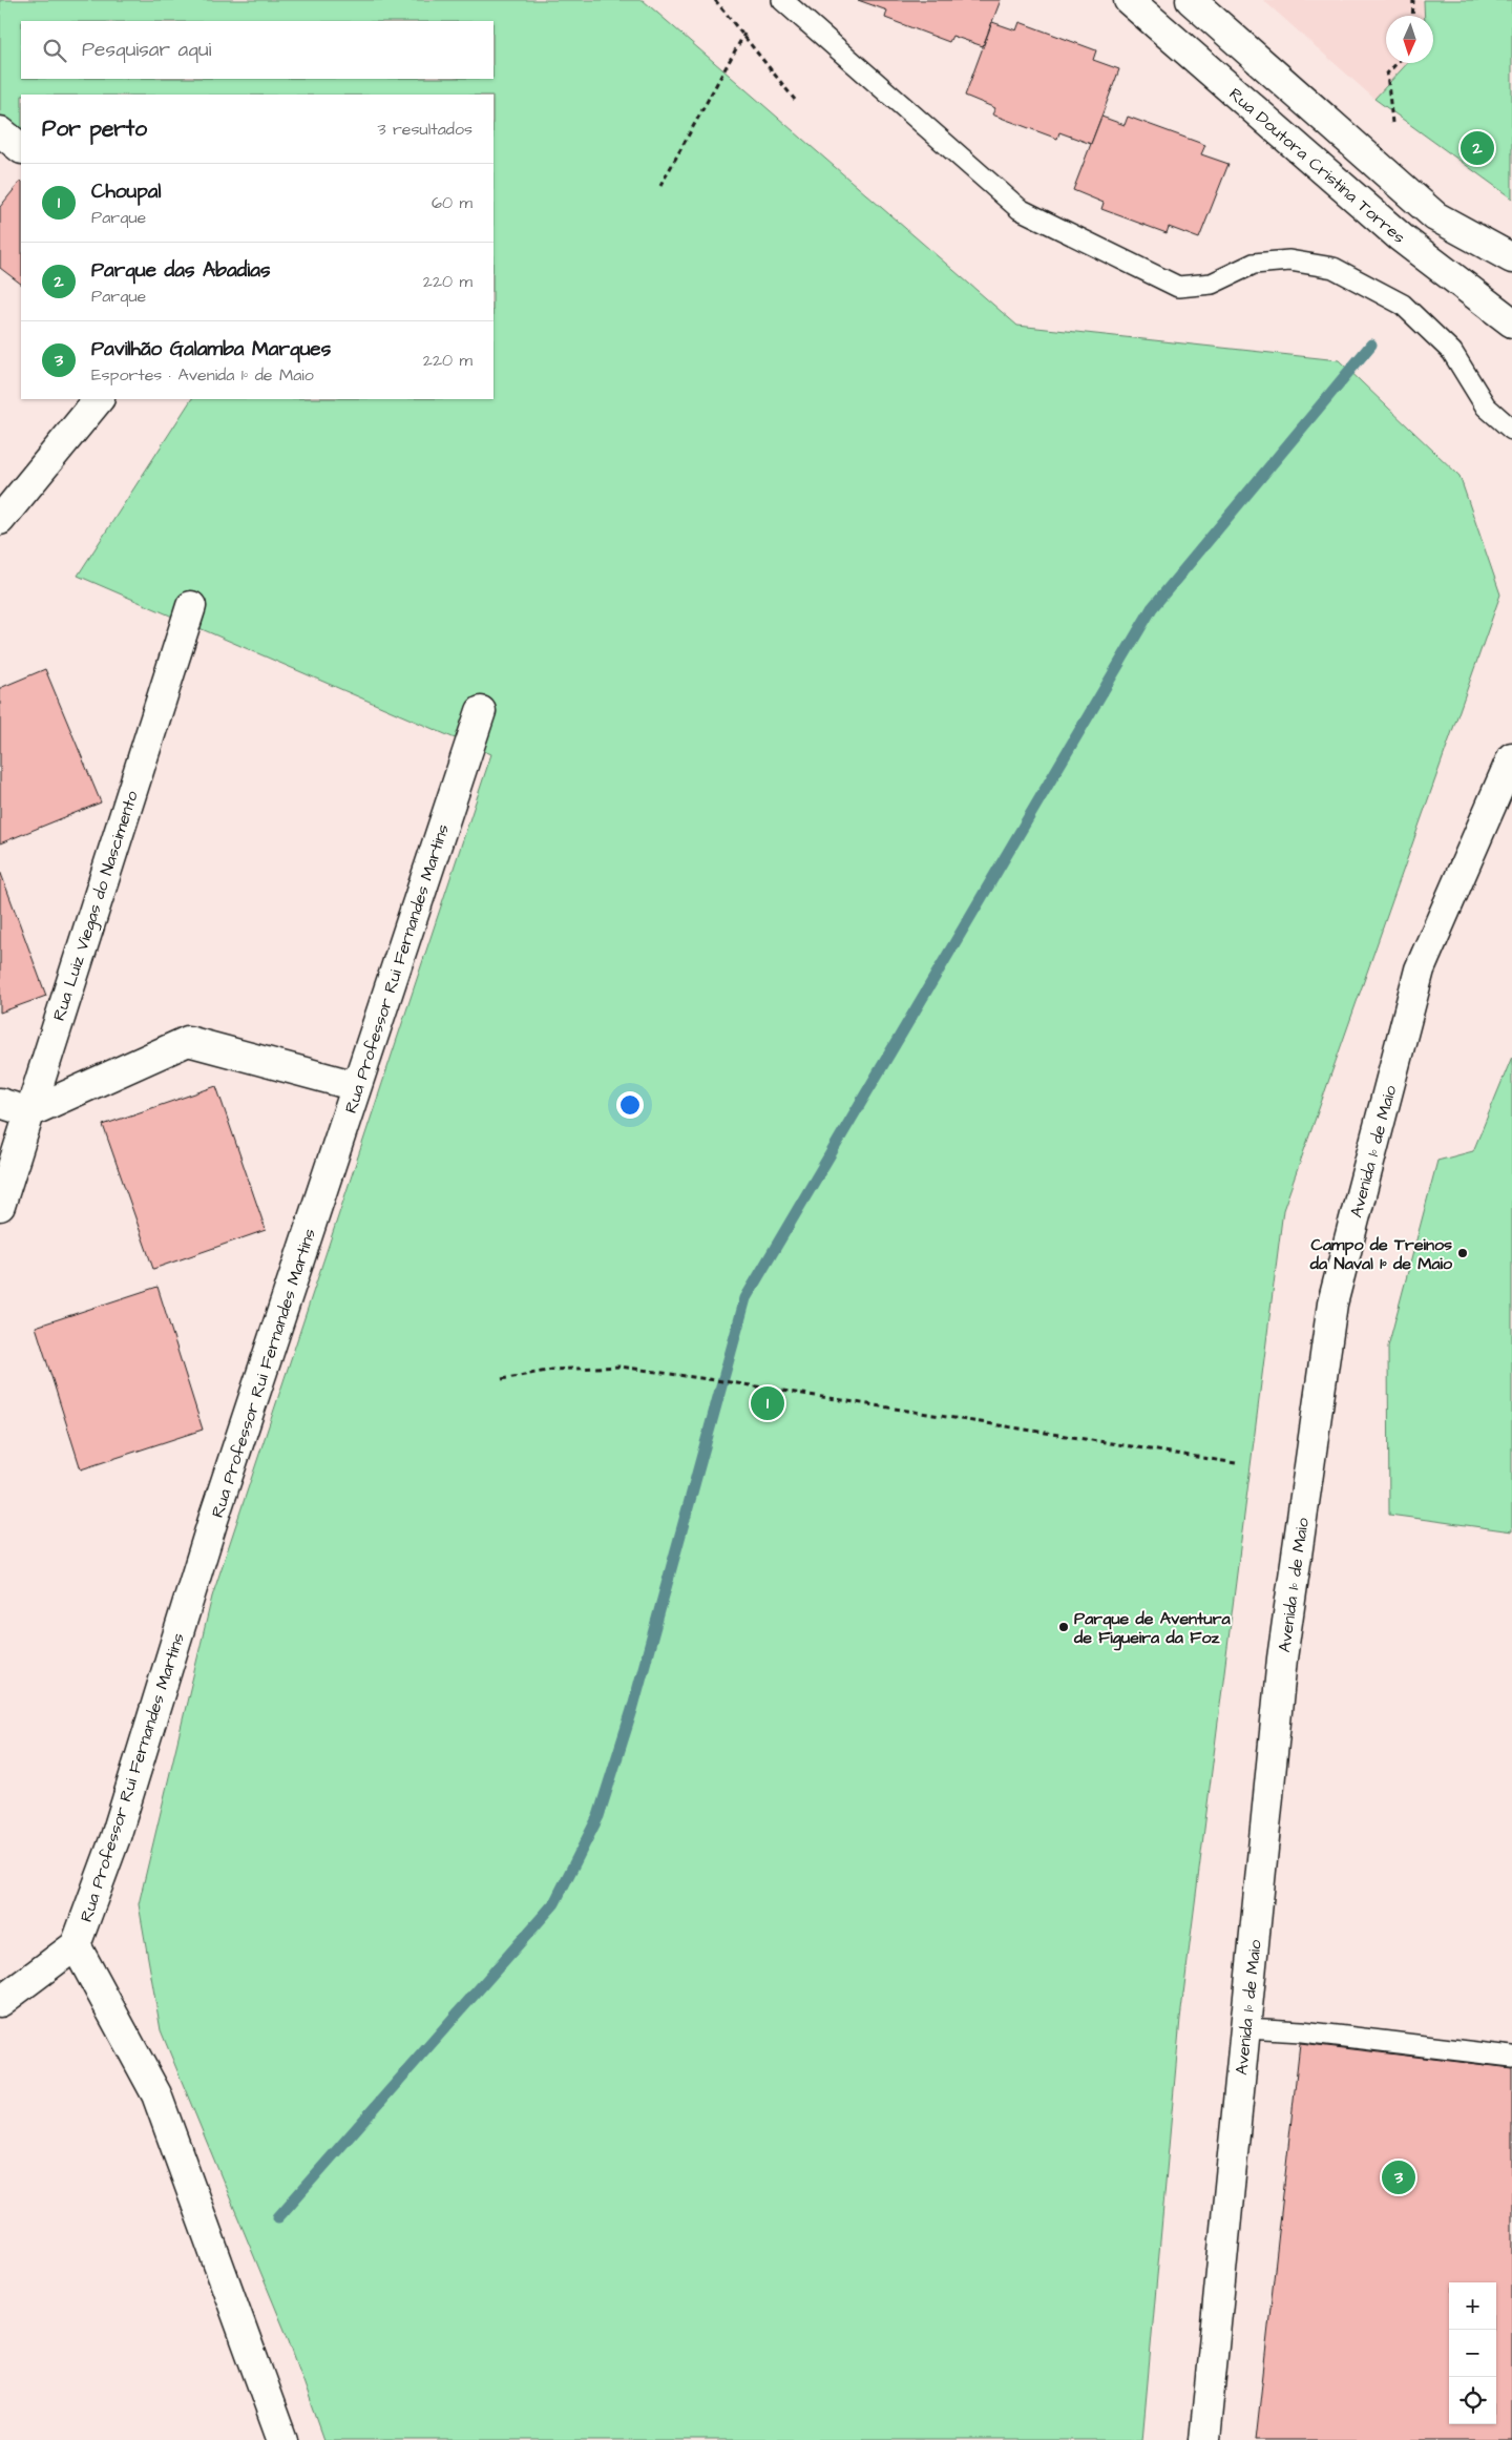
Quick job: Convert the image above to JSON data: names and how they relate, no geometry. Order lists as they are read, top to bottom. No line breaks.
{"streets":{"street":["Rua Doutora Cristina Torres","Rua Luiz Viegas do Nascimento","Rua Professor Rui Fernandes Martins","Avenida 1º de Maio"]},"places":["Campo de Treinos da Naval 1º de Maio","Parque de Aventura de Figueira da Foz"],"north":"bottom","page":{"search":"Pesquisar aqui","heading":["Por perto","3 resultados"],"pins":["2","1","3"],"list":[{"mark":"1","name":"Choupal","note":"Parque","value":"60 m"},{"mark":"2","name":"Parque das Abadias","note":"Parque","value":"220 m"},{"mark":"3","name":"Pavilhão Galamba Marques","note":"Esportes · Avenida 1º de Maio","value":"220 m"}],"map_buttons":["+","−"]}}
